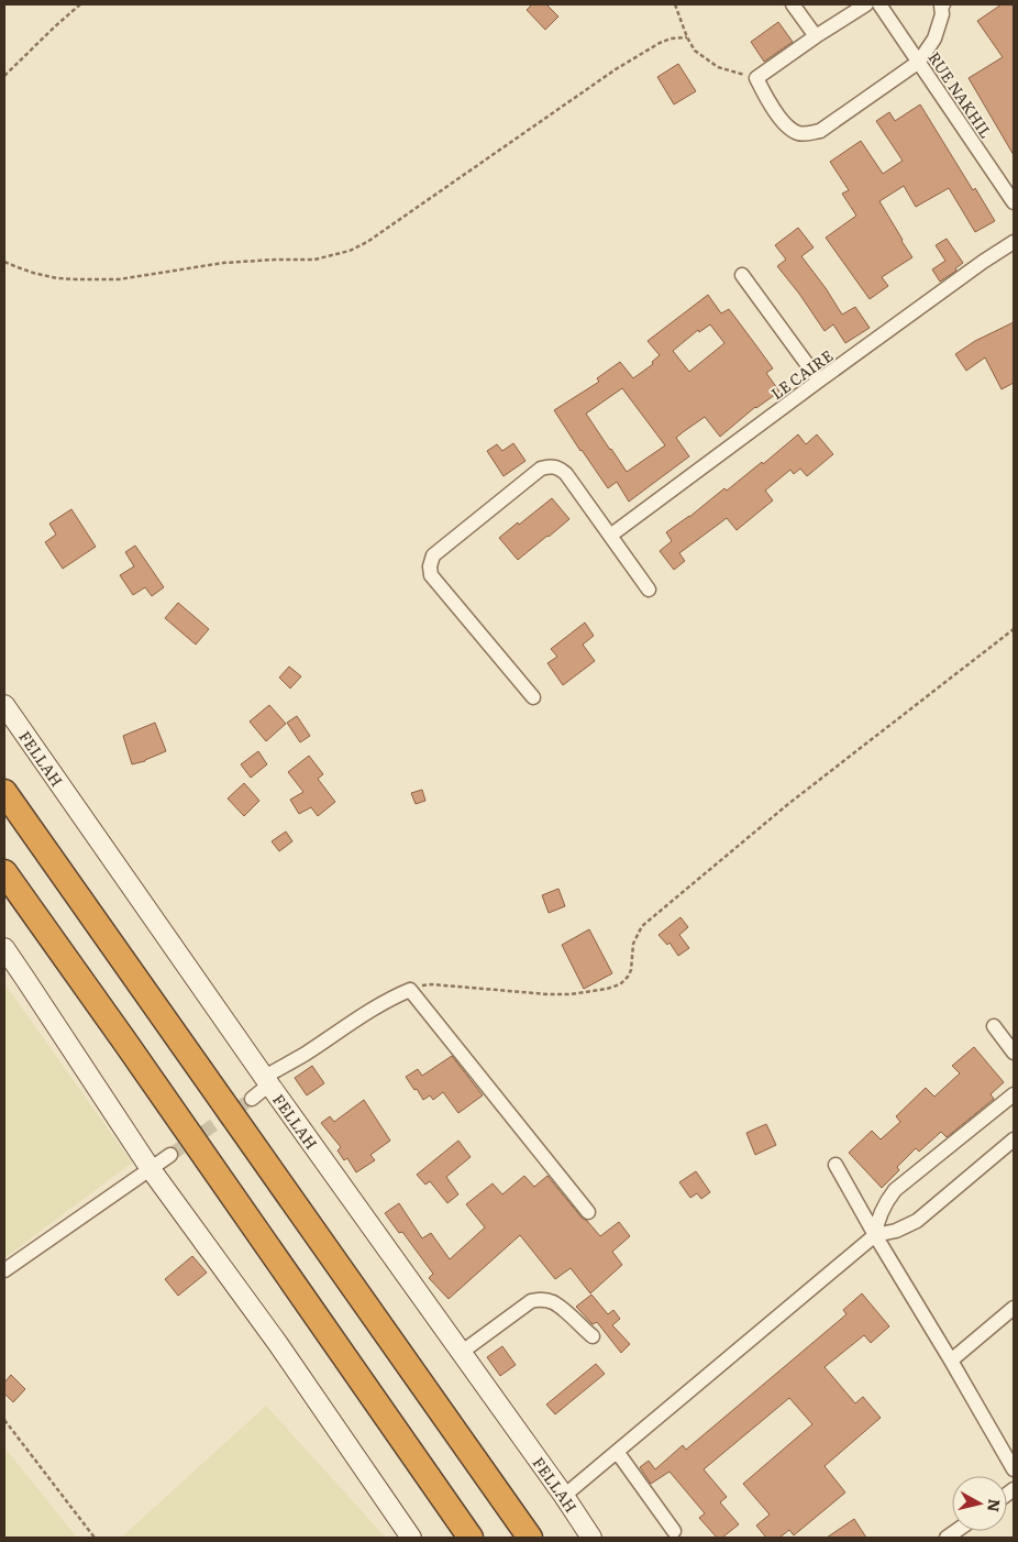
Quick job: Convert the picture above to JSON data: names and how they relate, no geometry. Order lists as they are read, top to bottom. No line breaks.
{"streets":{"street":["RUE NAKHIL","LE CAIRE","FELLAH"]},"north":"right"}
